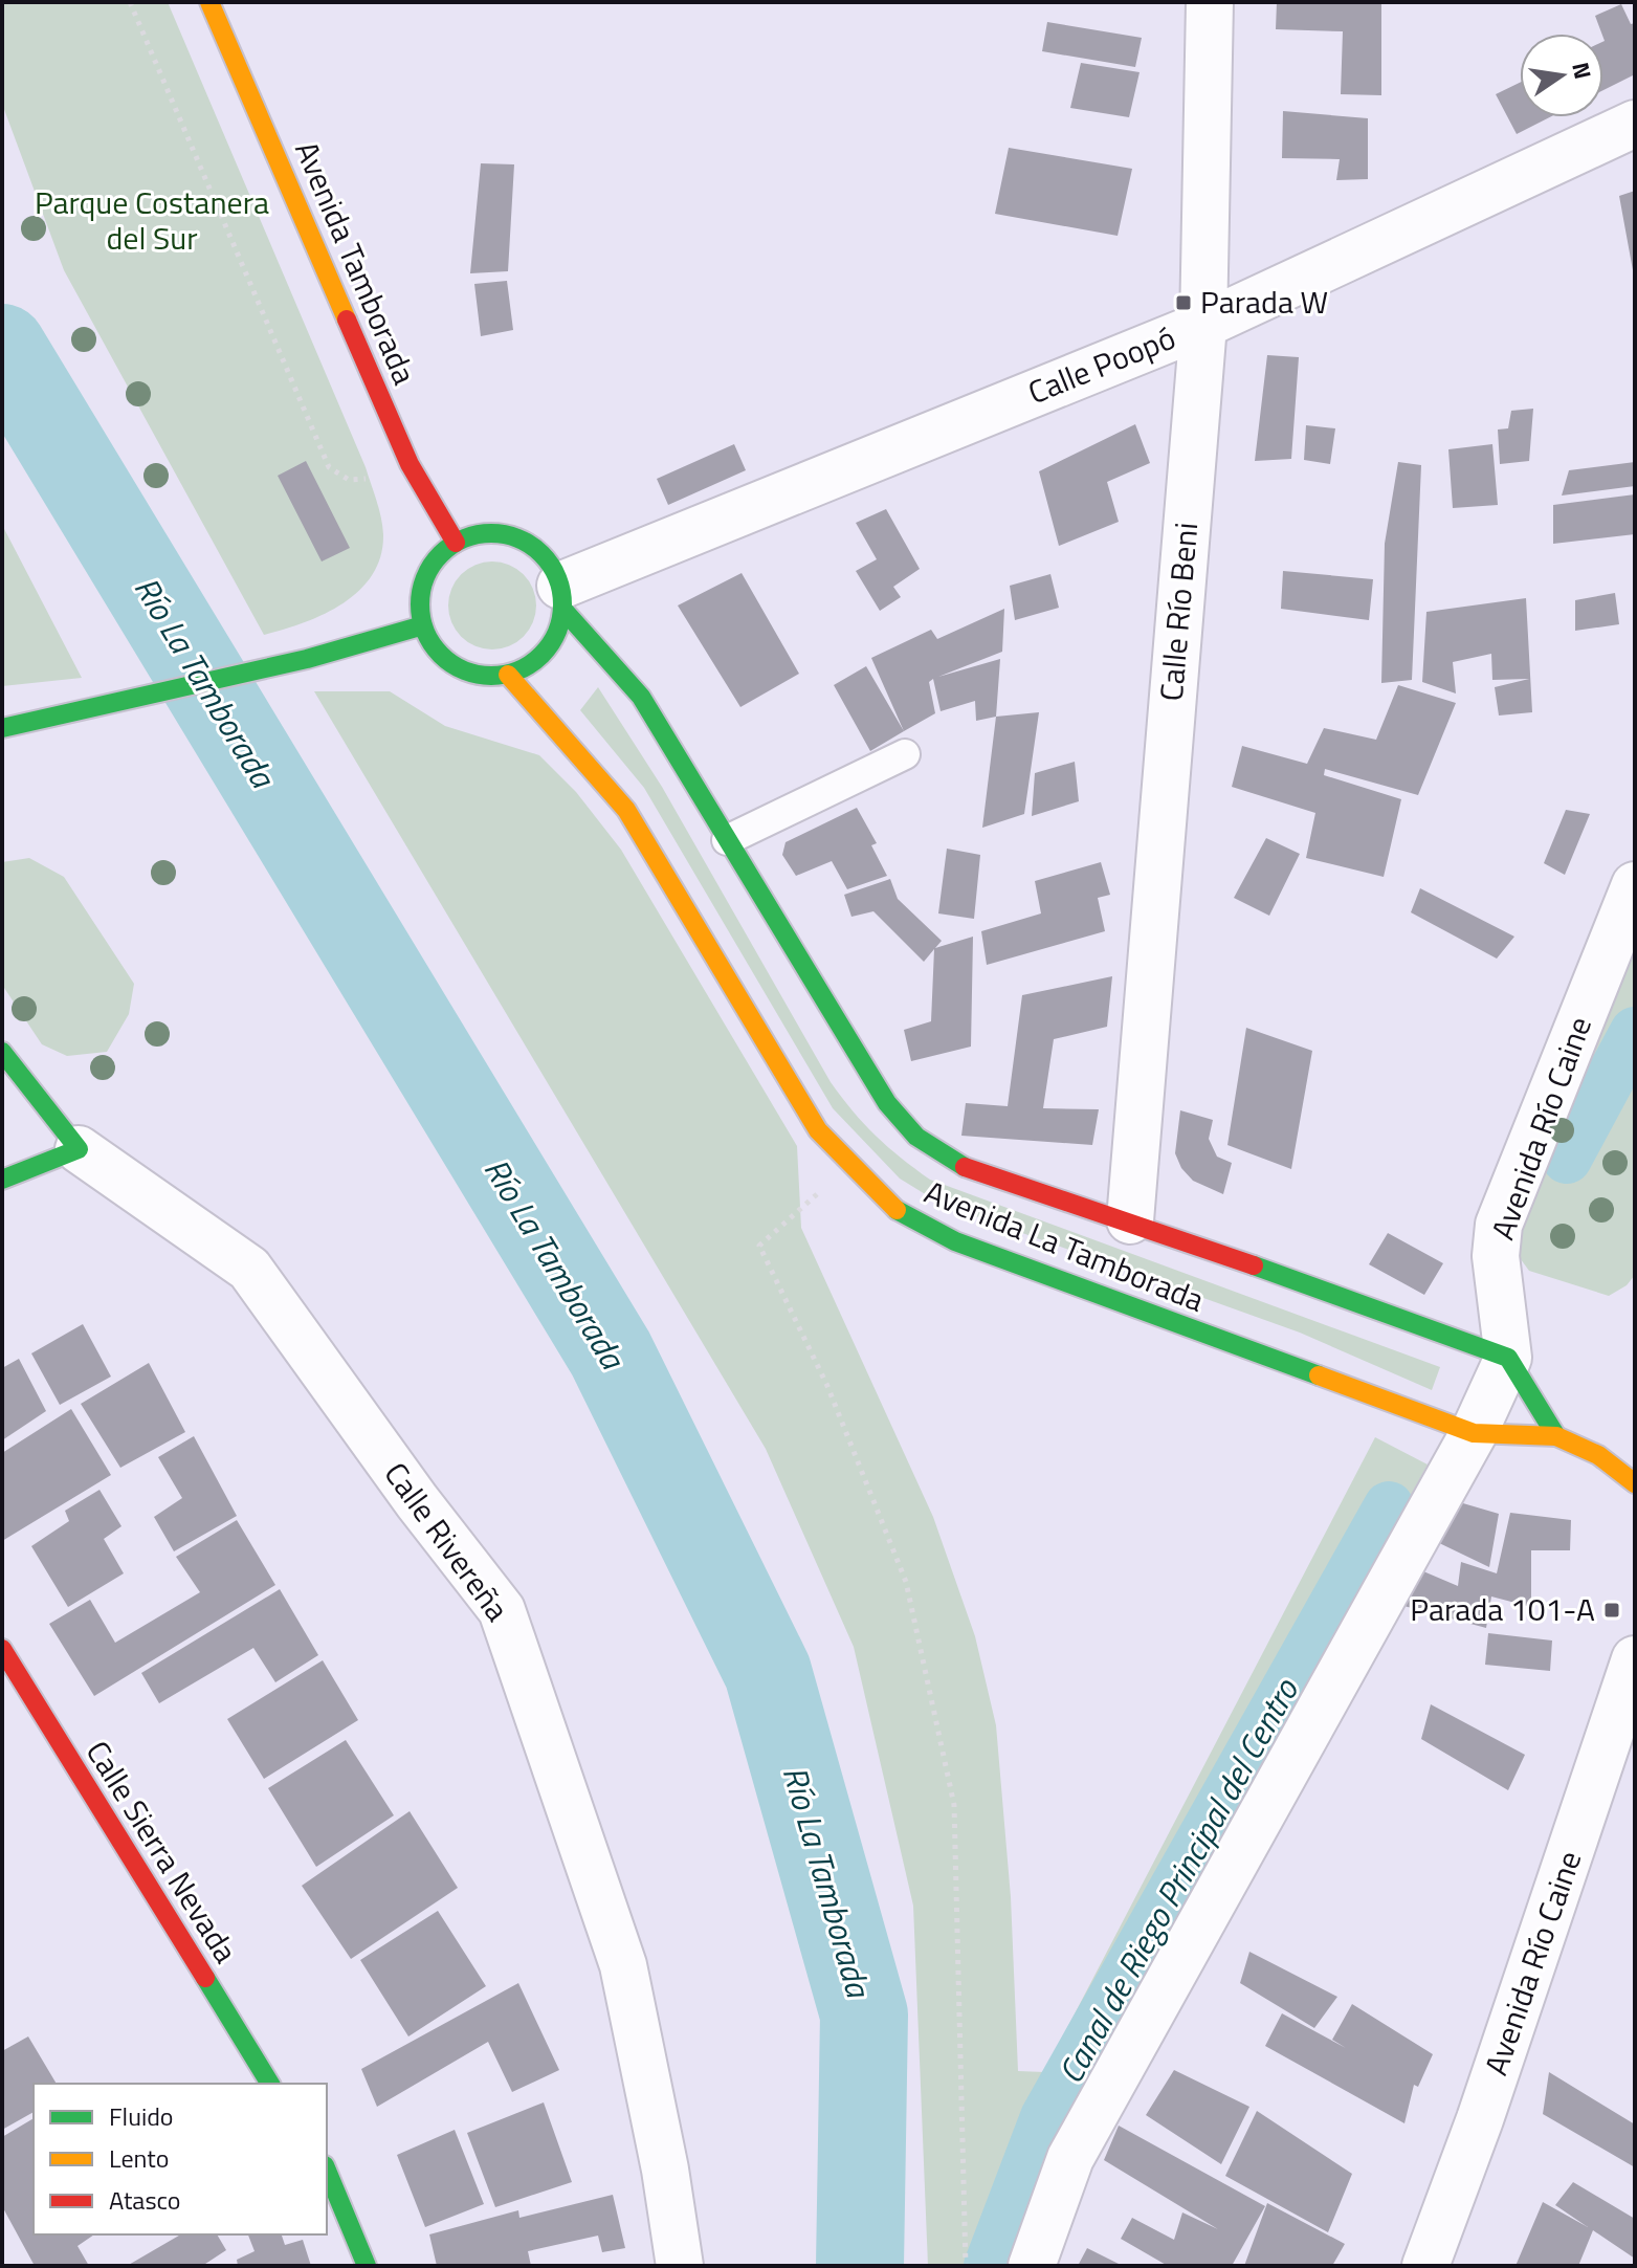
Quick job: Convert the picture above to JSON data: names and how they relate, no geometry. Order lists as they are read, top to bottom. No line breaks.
{"streets":{"main road":["Avenida Tamborada","Avenida La Tamborada","Calle Rivereña","Calle Sierra Nevada"],"street":["Calle Poopó","Calle Río Beni","Avenida Río Caine"]},"crossings":[["Avenida Tamborada","Calle Poopó"],["Avenida Tamborada","Avenida La Tamborada"],["Calle Poopó","Calle Río Beni"],["Calle Poopó","Avenida La Tamborada"],["Calle Río Beni","Avenida La Tamborada"],["Avenida Río Caine","Avenida La Tamborada"]],"water":["Río La Tamborada","Canal de Riego Principal del Centro"],"parks":["Parque Costanera del Sur"],"places":{"transit":["Parada W","Parada 101-A"]},"legend":["Fluido","Lento","Atasco"],"north":"right"}
